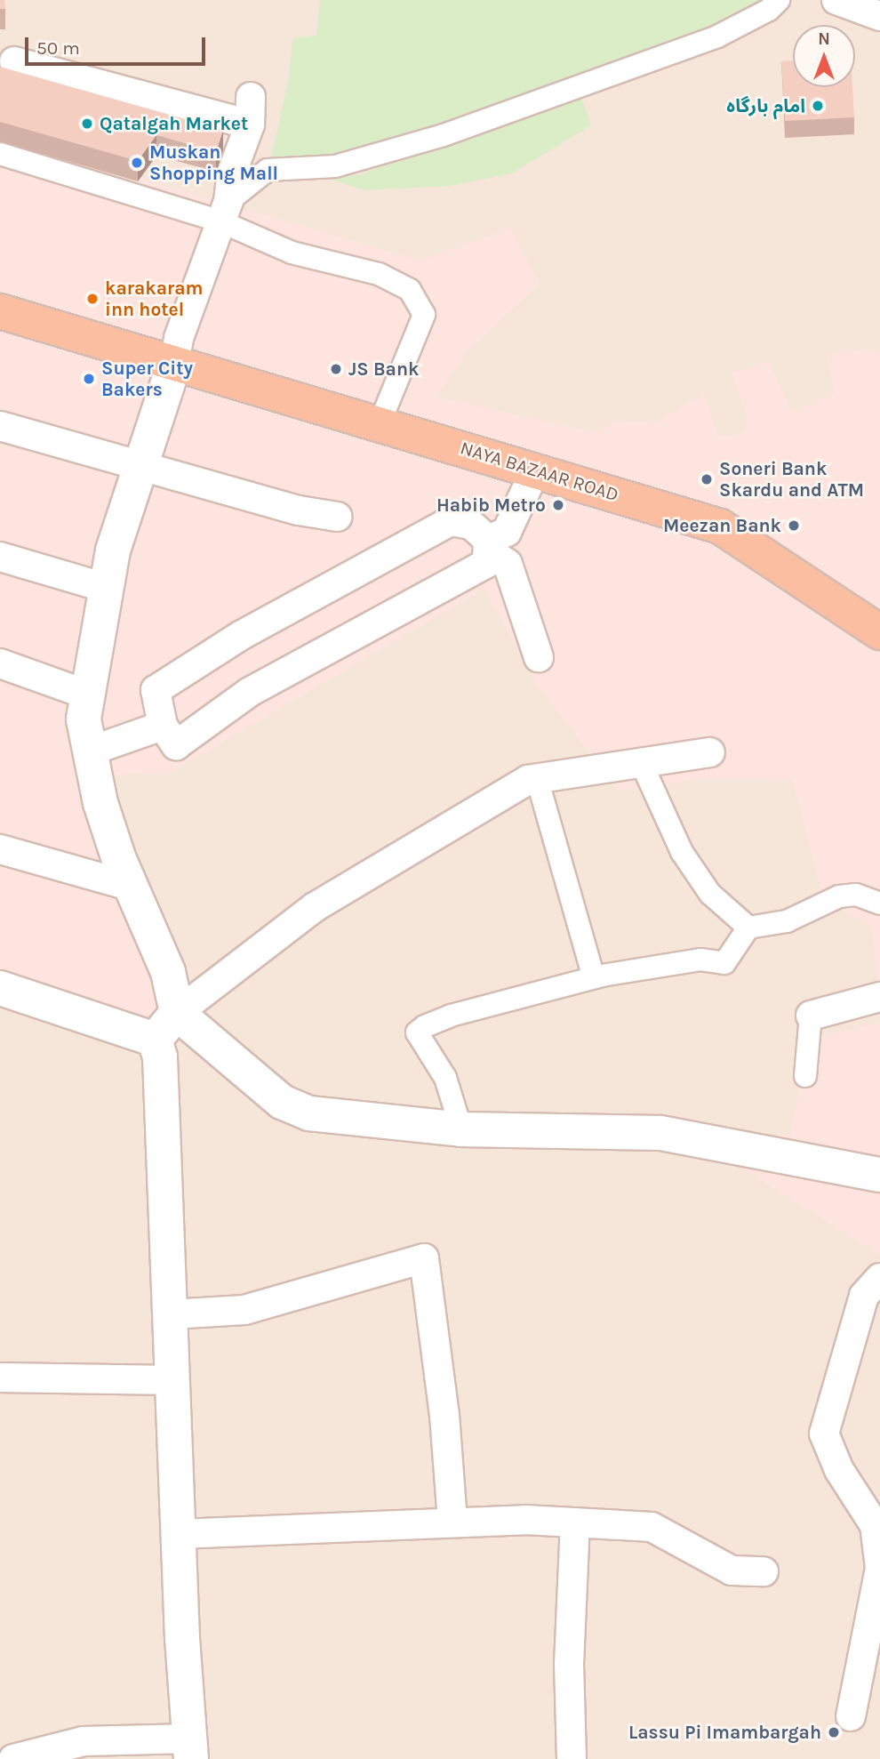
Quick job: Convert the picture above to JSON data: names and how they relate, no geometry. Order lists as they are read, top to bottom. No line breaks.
{"streets":{"highway":["NAYA BAZAAR ROAD"]},"places":["امام بارگاہ","Qatalgah Market","Muskan Shopping Mall","karakaram inn hotel","JS Bank","Super City Bakers","Soneri Bank Skardu and ATM","Habib Metro","Meezan Bank","Lassu Pi Imambargah"],"scale_bar":"50 m","north":"top"}
